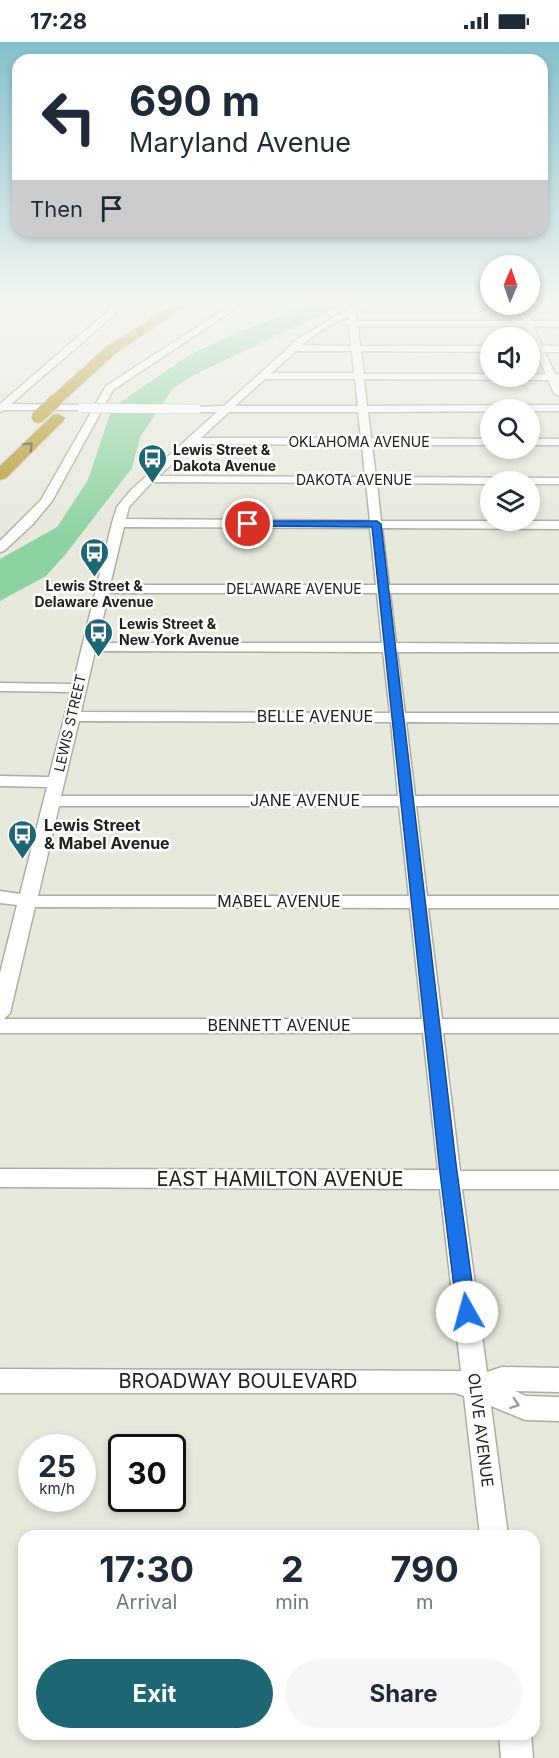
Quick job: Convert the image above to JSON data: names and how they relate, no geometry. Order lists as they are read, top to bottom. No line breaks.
{"streets":{"street":["OKLAHOMA AVENUE","DAKOTA AVENUE","DELAWARE AVENUE","BELLE AVENUE","LEWIS STREET","JANE AVENUE","MABEL AVENUE","BENNETT AVENUE","EAST HAMILTON AVENUE","BROADWAY BOULEVARD","OLIVE AVENUE"]},"crossings":[["OKLAHOMA AVENUE","LEWIS STREET"],["OKLAHOMA AVENUE","OLIVE AVENUE"],["DAKOTA AVENUE","LEWIS STREET"],["DAKOTA AVENUE","OLIVE AVENUE"],["DELAWARE AVENUE","LEWIS STREET"],["DELAWARE AVENUE","OLIVE AVENUE"],["BELLE AVENUE","LEWIS STREET"],["BELLE AVENUE","OLIVE AVENUE"],["LEWIS STREET","JANE AVENUE"],["LEWIS STREET","MABEL AVENUE"],["JANE AVENUE","OLIVE AVENUE"],["MABEL AVENUE","OLIVE AVENUE"],["BENNETT AVENUE","OLIVE AVENUE"],["EAST HAMILTON AVENUE","OLIVE AVENUE"],["BROADWAY BOULEVARD","OLIVE AVENUE"]],"places":{"bus stop":["Lewis Street & Dakota Avenue","Lewis Street & Delaware Avenue","Lewis Street & New York Avenue","Lewis Street & Mabel Avenue"]},"north":"top","page":{"status":"17:28","turn":["690 m","Maryland Avenue"],"then":"Then","speed":"25 km/h","limit":"30","eta":["17:30","Arrival","2","min","790","m"],"buttons":["Exit","Share"]}}
